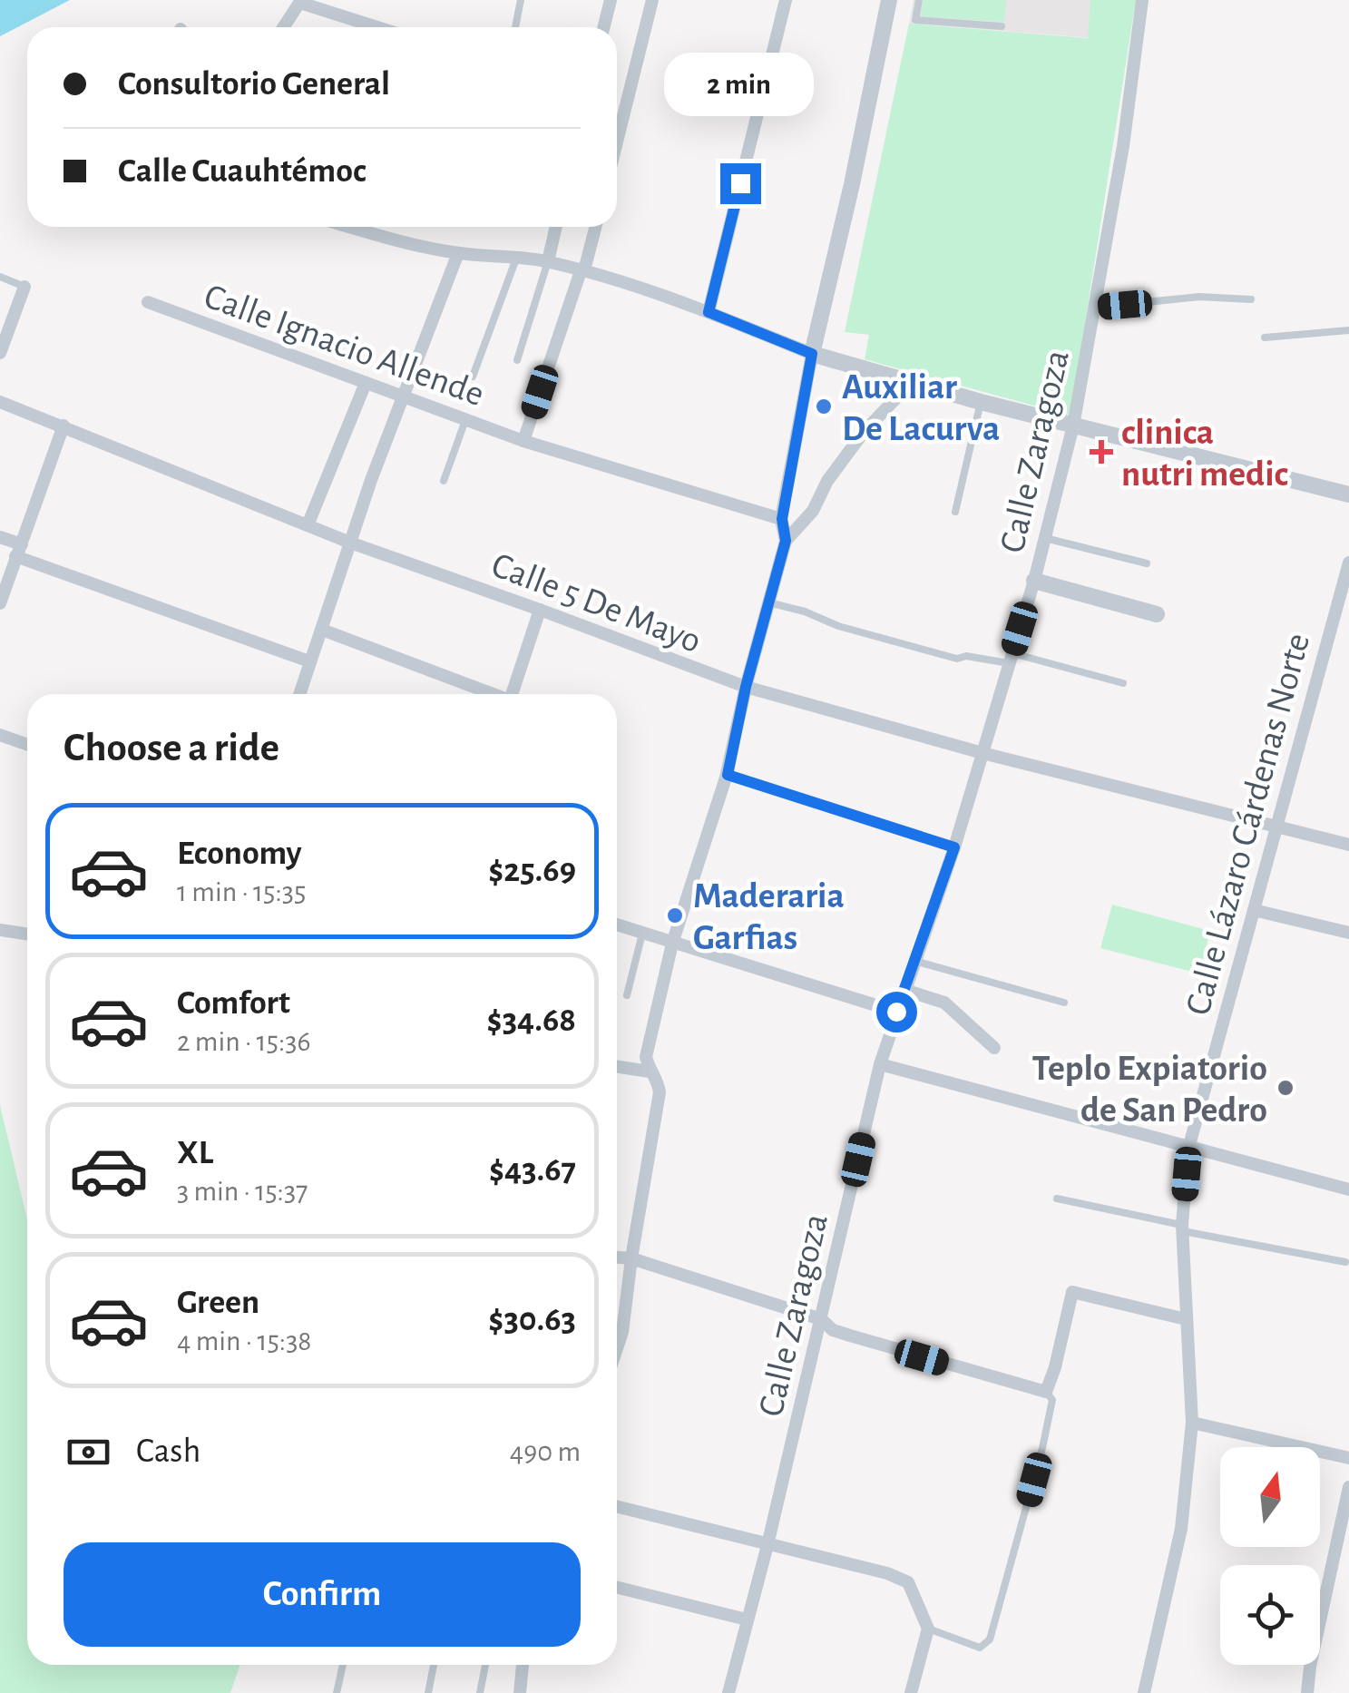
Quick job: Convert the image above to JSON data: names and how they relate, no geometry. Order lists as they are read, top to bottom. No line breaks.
{"streets":{"street":["Calle Ignacio Allende","Calle Zaragoza","Calle 5 De Mayo","Calle Lázaro Cárdenas Norte"]},"crossings":[["Calle Zaragoza","Calle 5 De Mayo"],["Calle 5 De Mayo","Calle Lázaro Cárdenas Norte"]],"places":{"other":["Auxiliar De Lacurva","Maderaria Garfias","Teplo Expiatorio de San Pedro"],"health":["clinica nutri medic"]},"north":"top","page":{"banner":["Consultorio General","Calle Cuauhtémoc"],"bubble":"2 min","heading":"Choose a ride","list":[{"name":"Economy","note":"1 min · 15:35","value":"$25.69"},{"name":"Comfort","note":"2 min · 15:36","value":"$34.68"},{"name":"XL","note":"3 min · 15:37","value":"$43.67"},{"name":"Green","note":"4 min · 15:38","value":"$30.63"}],"pay":["Cash","490 m"],"buttons":"Confirm"}}
